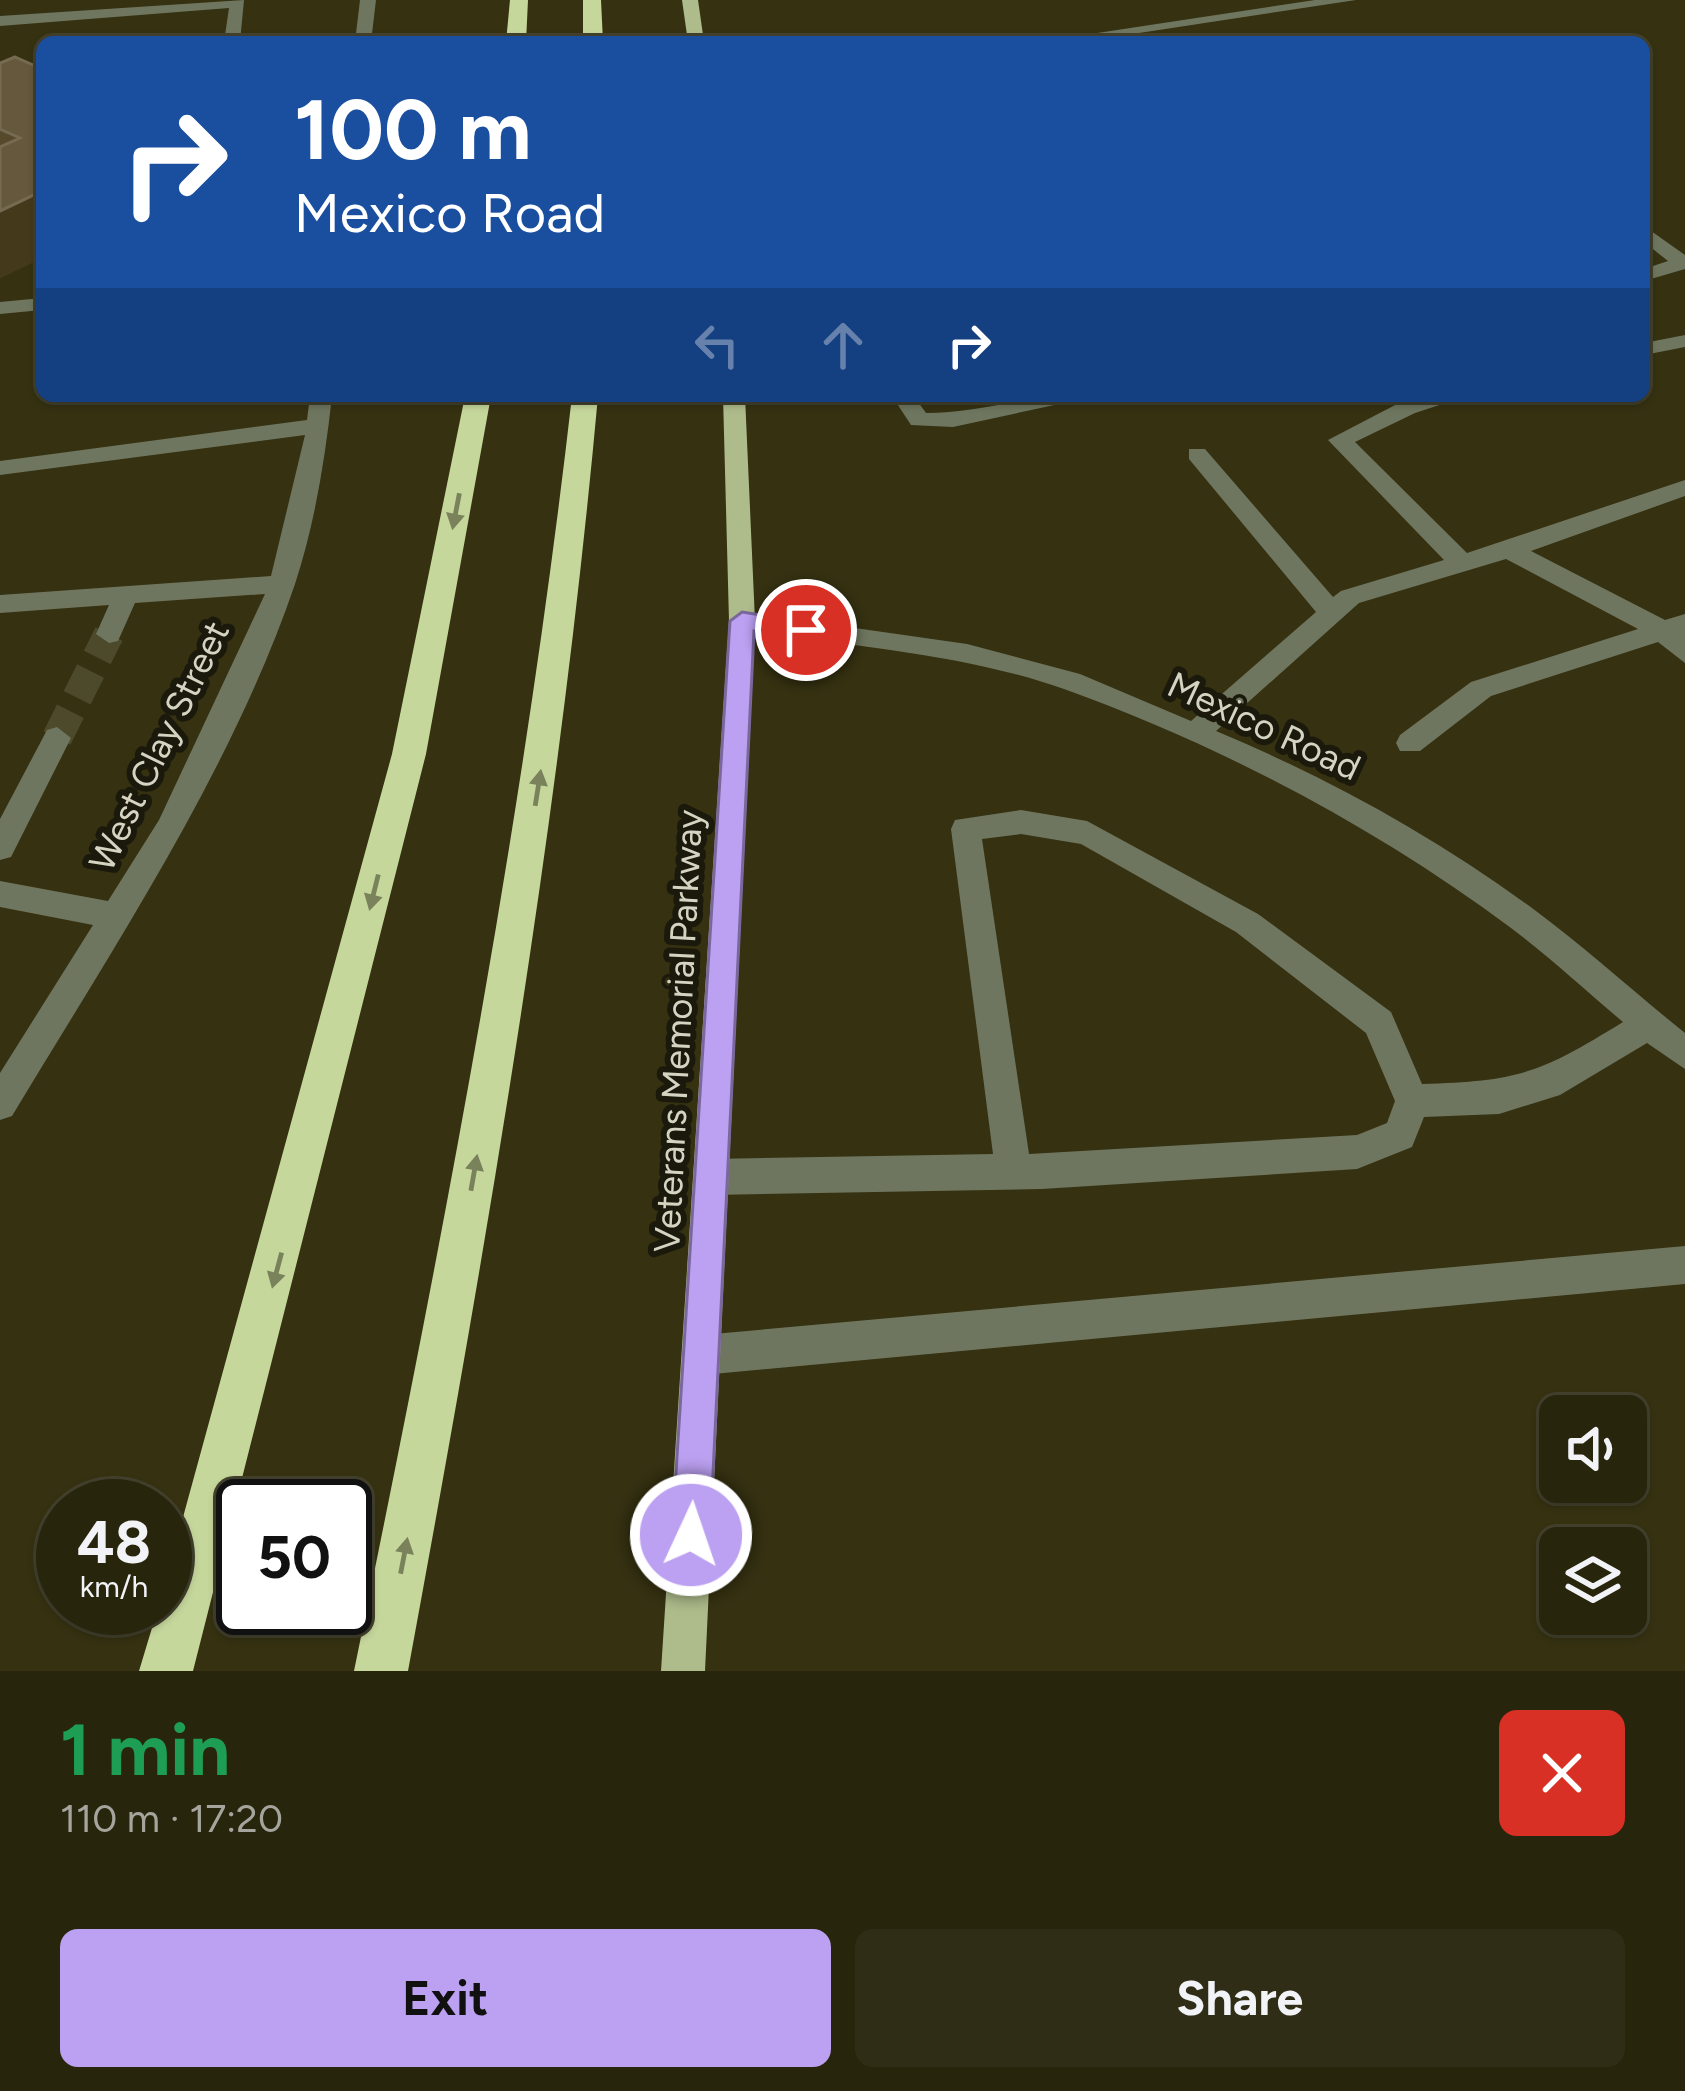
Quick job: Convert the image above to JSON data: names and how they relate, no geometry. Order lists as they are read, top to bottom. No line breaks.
{"streets":{"main road":["Veterans Memorial Parkway"],"street":["Mexico Road","West Clay Street"]},"crossings":[["Mexico Road","Veterans Memorial Parkway"]],"page":{"turn":["100 m","Mexico Road"],"speed":"48 km/h","limit":"50","heading":["1 min","110 m · 17:20"],"buttons":["Exit","Share"]}}
